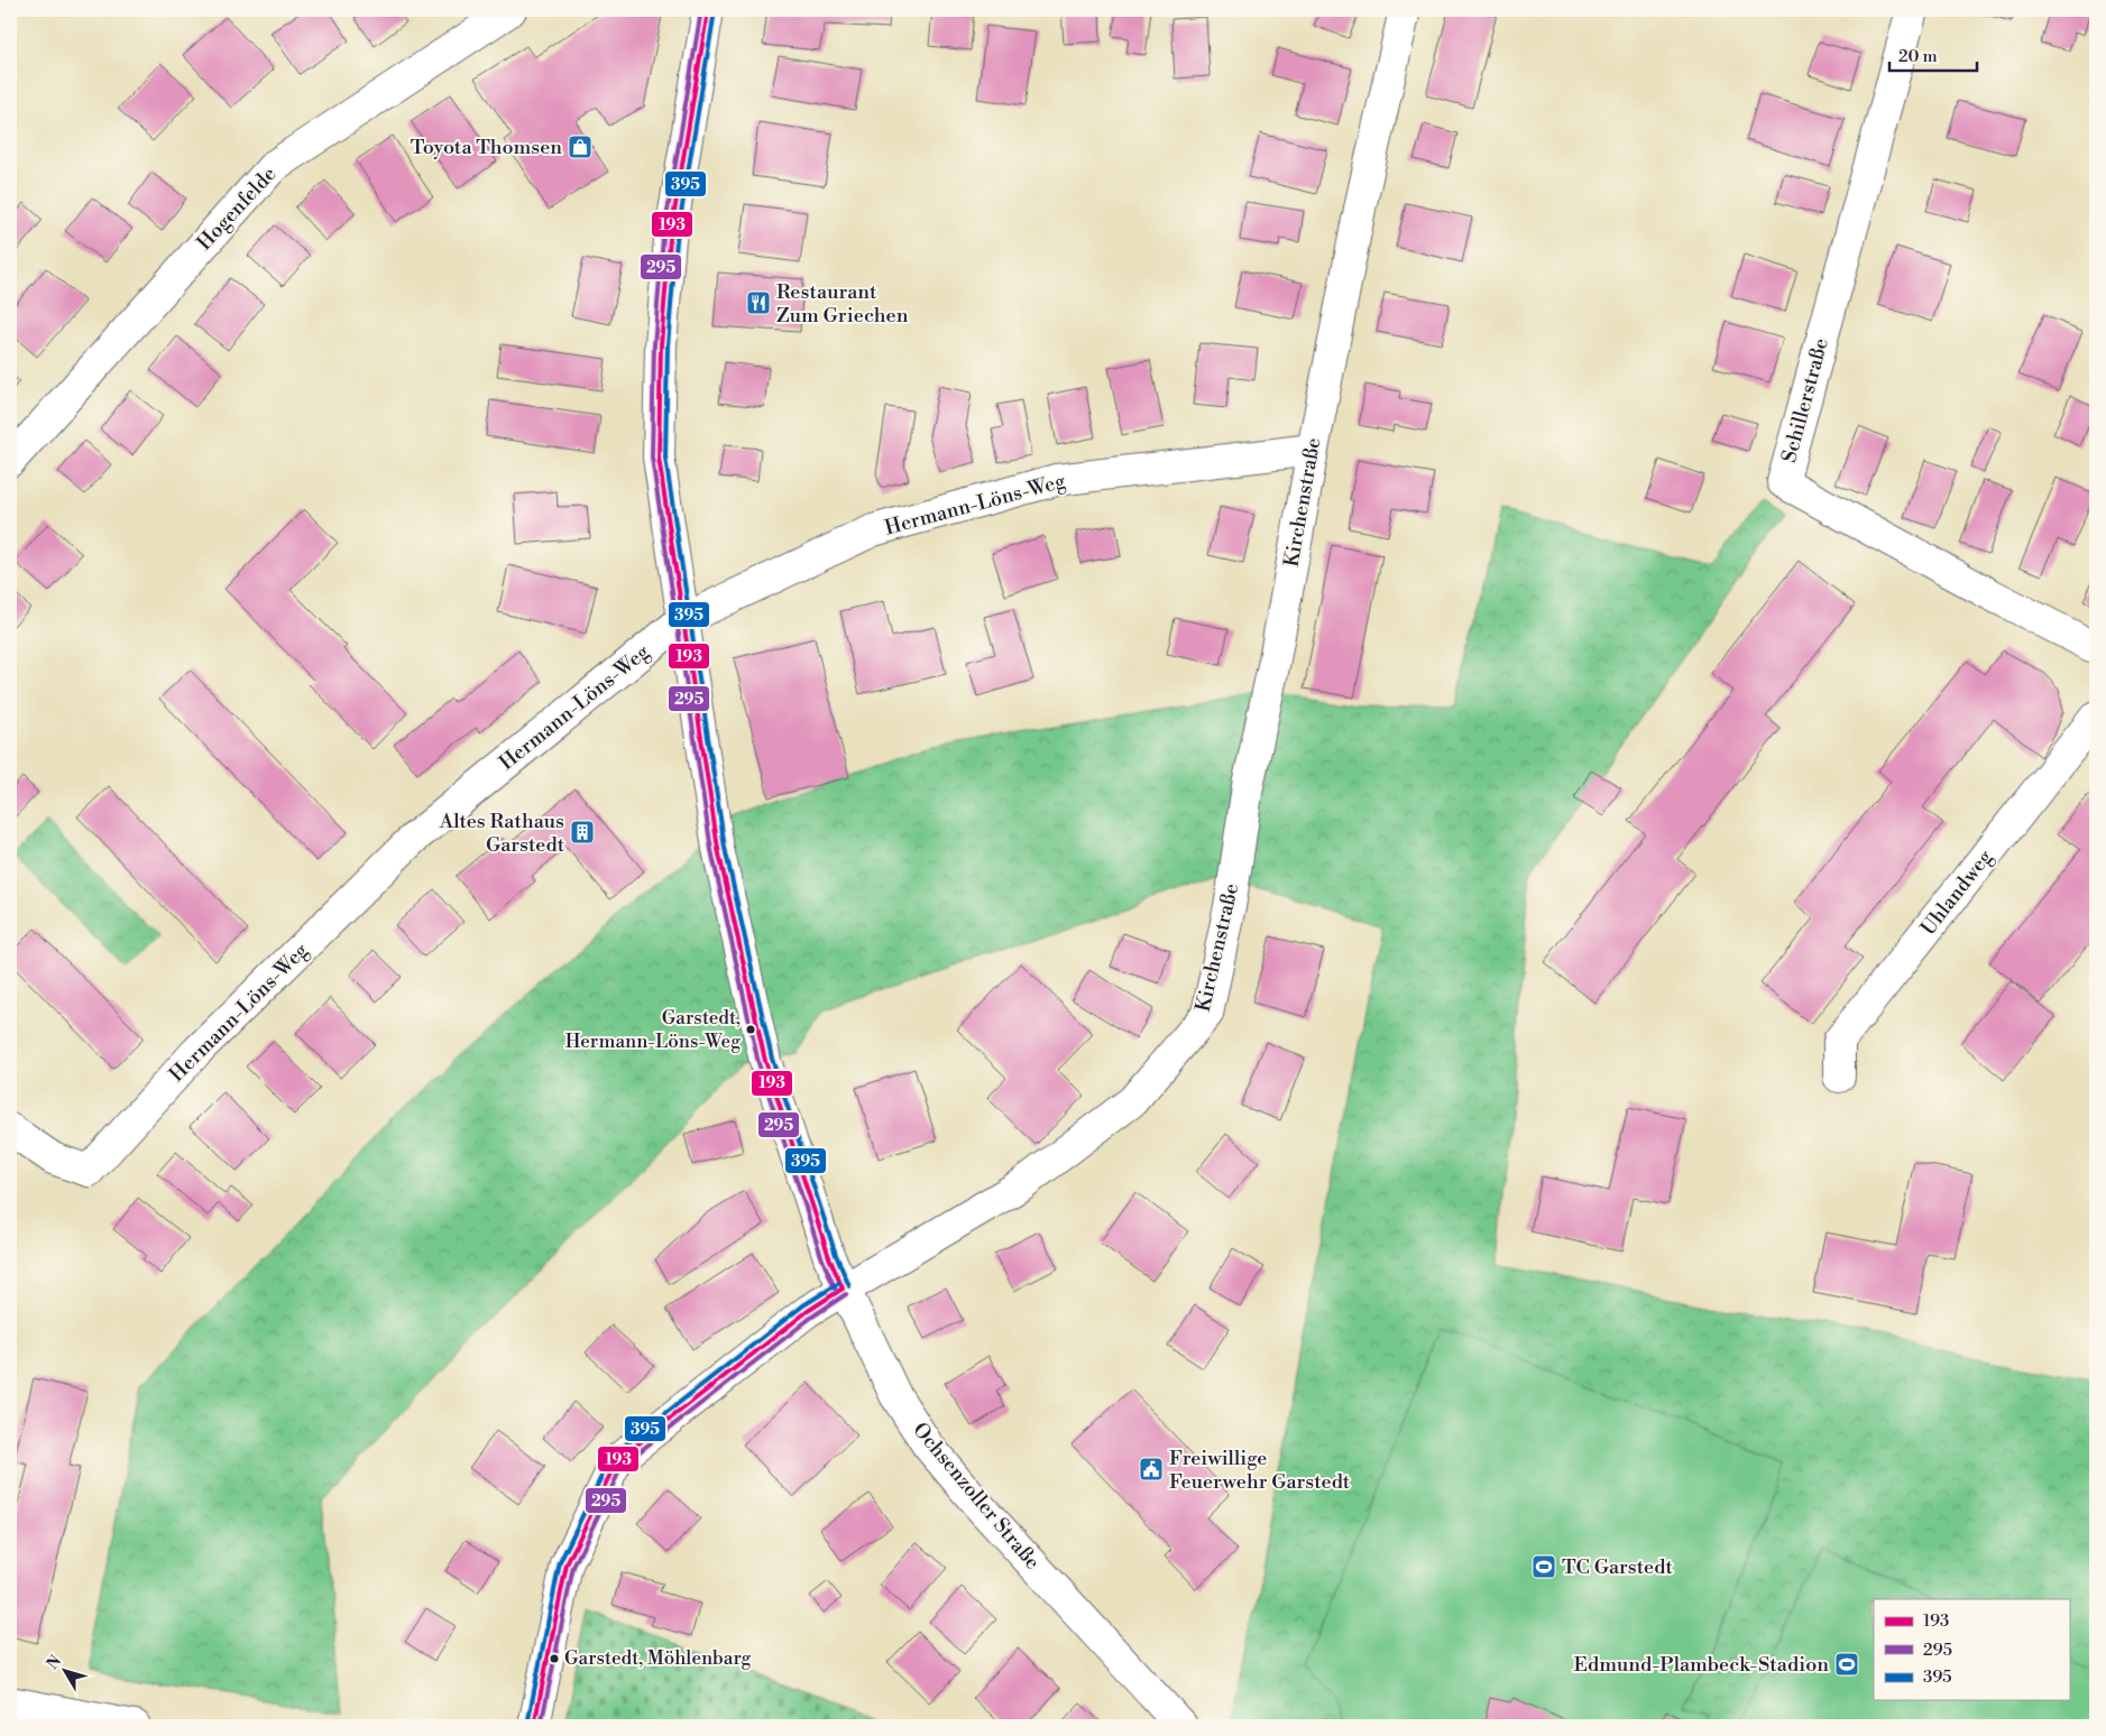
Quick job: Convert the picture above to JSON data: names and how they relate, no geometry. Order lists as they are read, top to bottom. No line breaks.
{"streets":{"street":["Hogenfelde","Schillerstraße","Kirchenstraße","Hermann-Löns-Weg","Uhlandweg","Ochsenzoller Straße"]},"crossings":[["Kirchenstraße","Hermann-Löns-Weg"],["Kirchenstraße","Ochsenzoller Straße"],["Hermann-Löns-Weg","Ochsenzoller Straße"]],"places":{"shop":["Toyota Thomsen"],"restaurant":["Restaurant Zum Griechen"],"building":["Altes Rathaus Garstedt"],"other":["Garstedt, Hermann-Löns-Weg","Garstedt, Möhlenbarg"],"public building":["Freiwillige Feuerwehr Garstedt"],"sports":["TC Garstedt","Edmund-Plambeck-Stadion"]},"lines":["transit line 193","transit line 295","transit line 395"],"legend":["193","295","395"],"scale_bar":"20 m","north":"top left"}
